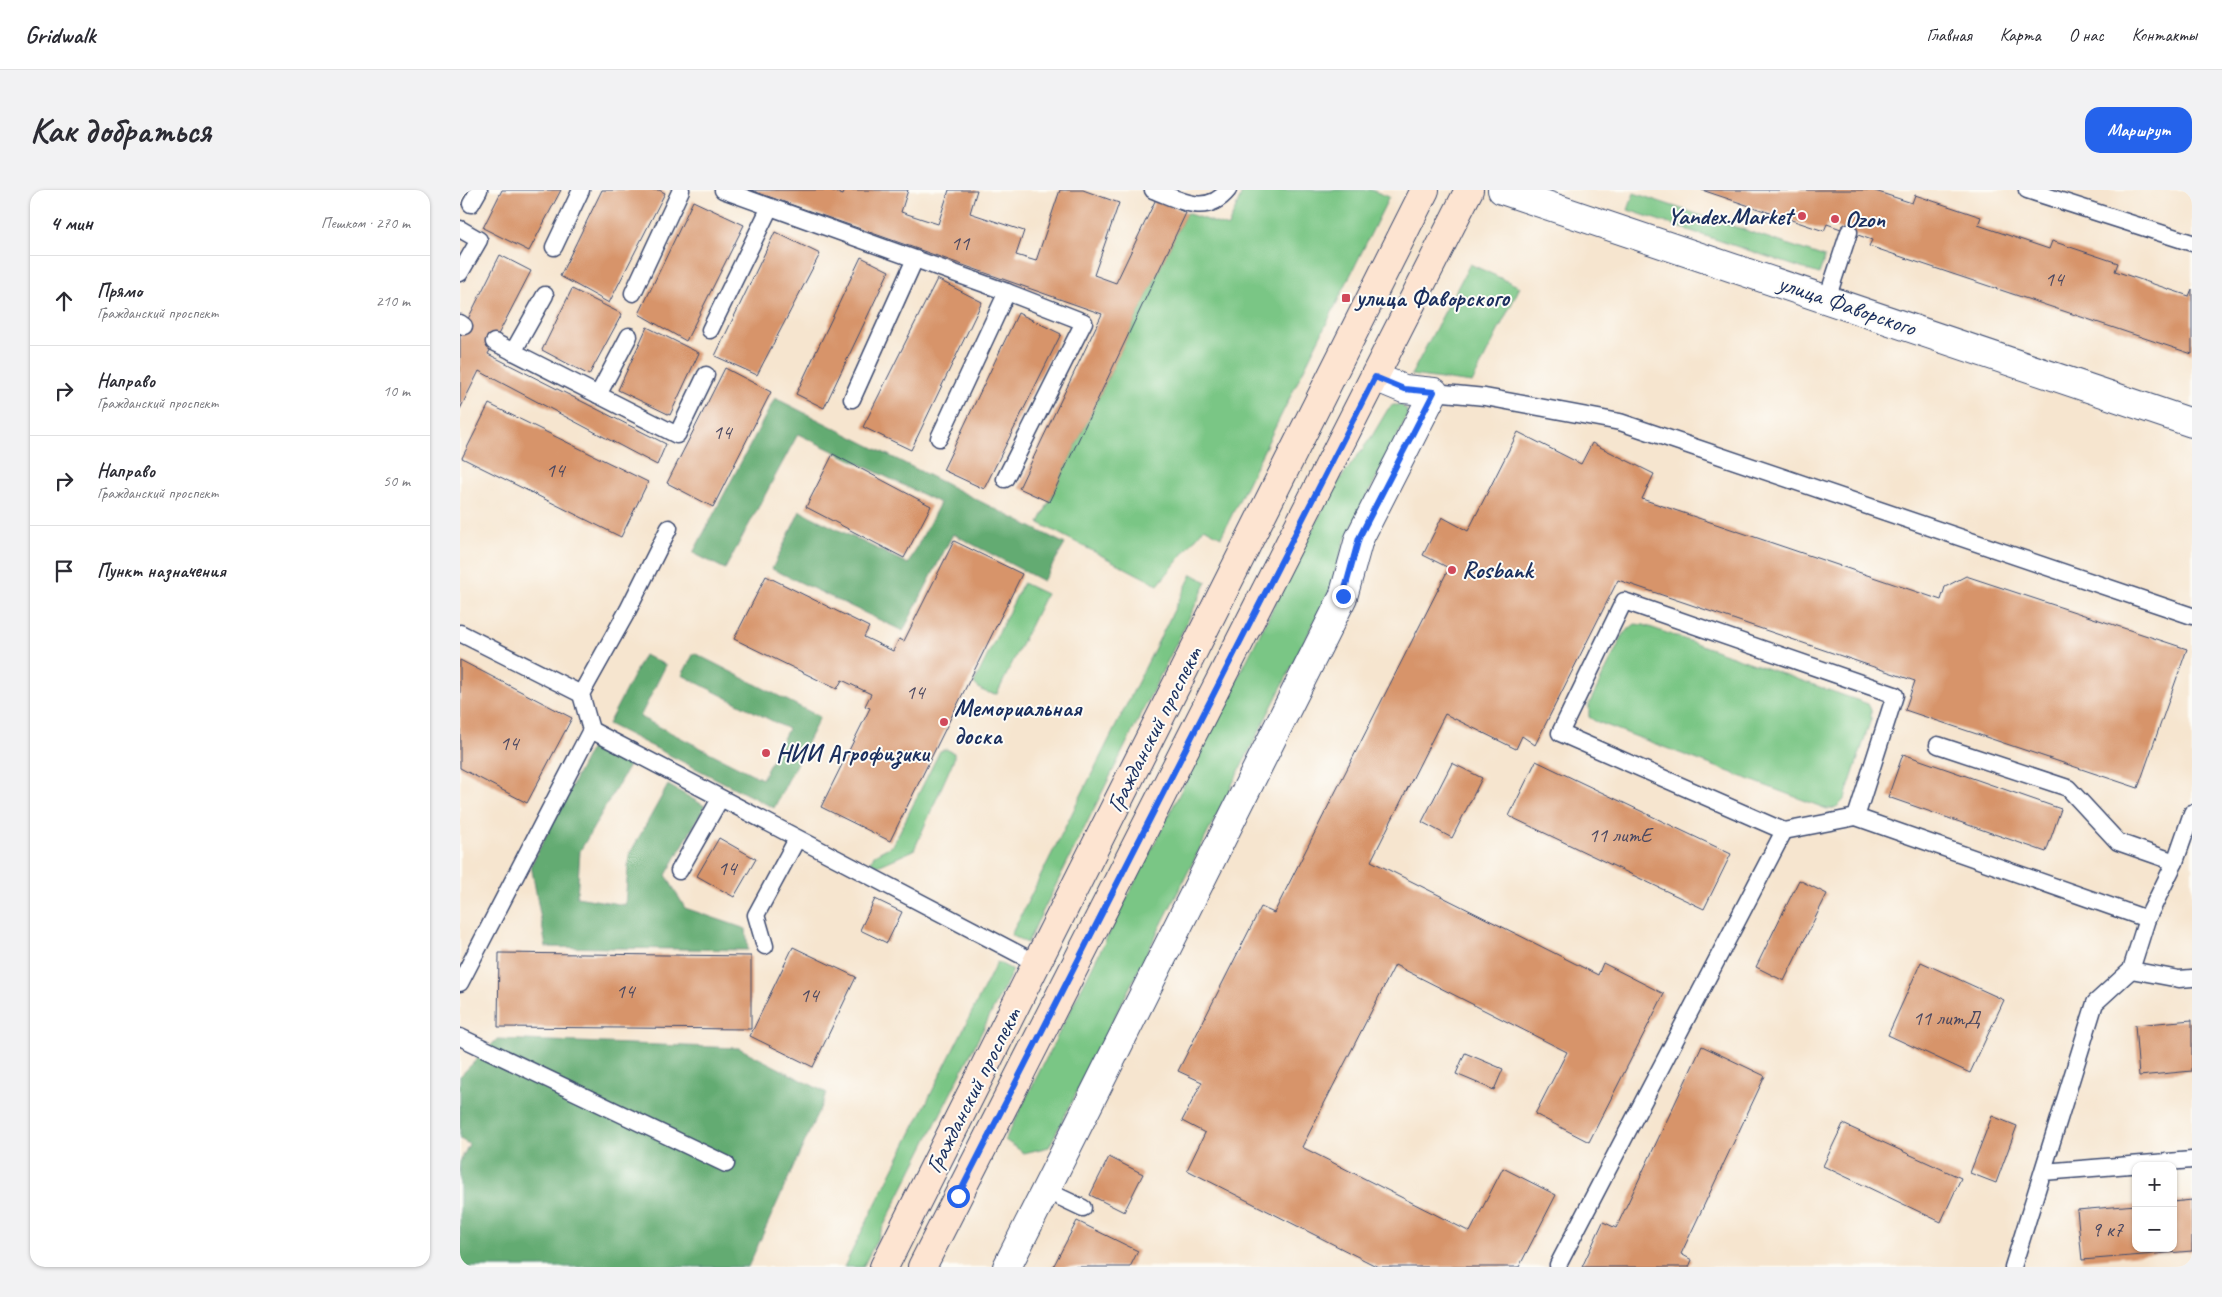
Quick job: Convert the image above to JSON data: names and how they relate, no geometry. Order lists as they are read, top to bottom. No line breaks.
{"streets":{"main road":["Гражданский проспект"],"street":["улица Фаворского"]},"places":{"other":["Yandex.Market","Ozon","Rosbank","Мемориальная доска","НИИ Агрофизики"],"transit":["улица Фаворского"]},"house_numbers":["11","14","14","14","14","14","11 литЕ","14","14","14","11 литД","9 к7"],"page":{"header":"Gridwalk","nav":["Главная","Карта","О нас","Контакты"],"buttons":"Маршрут","title":"Как добраться","heading":["4 мин","Пешком · 270 m"],"list":[["Прямо","Гражданский проспект","210 m"],["Направо","Гражданский проспект","10 m"],["Направо","Гражданский проспект","50 m"],"Пункт назначения"],"map_buttons":["+","−"]}}
